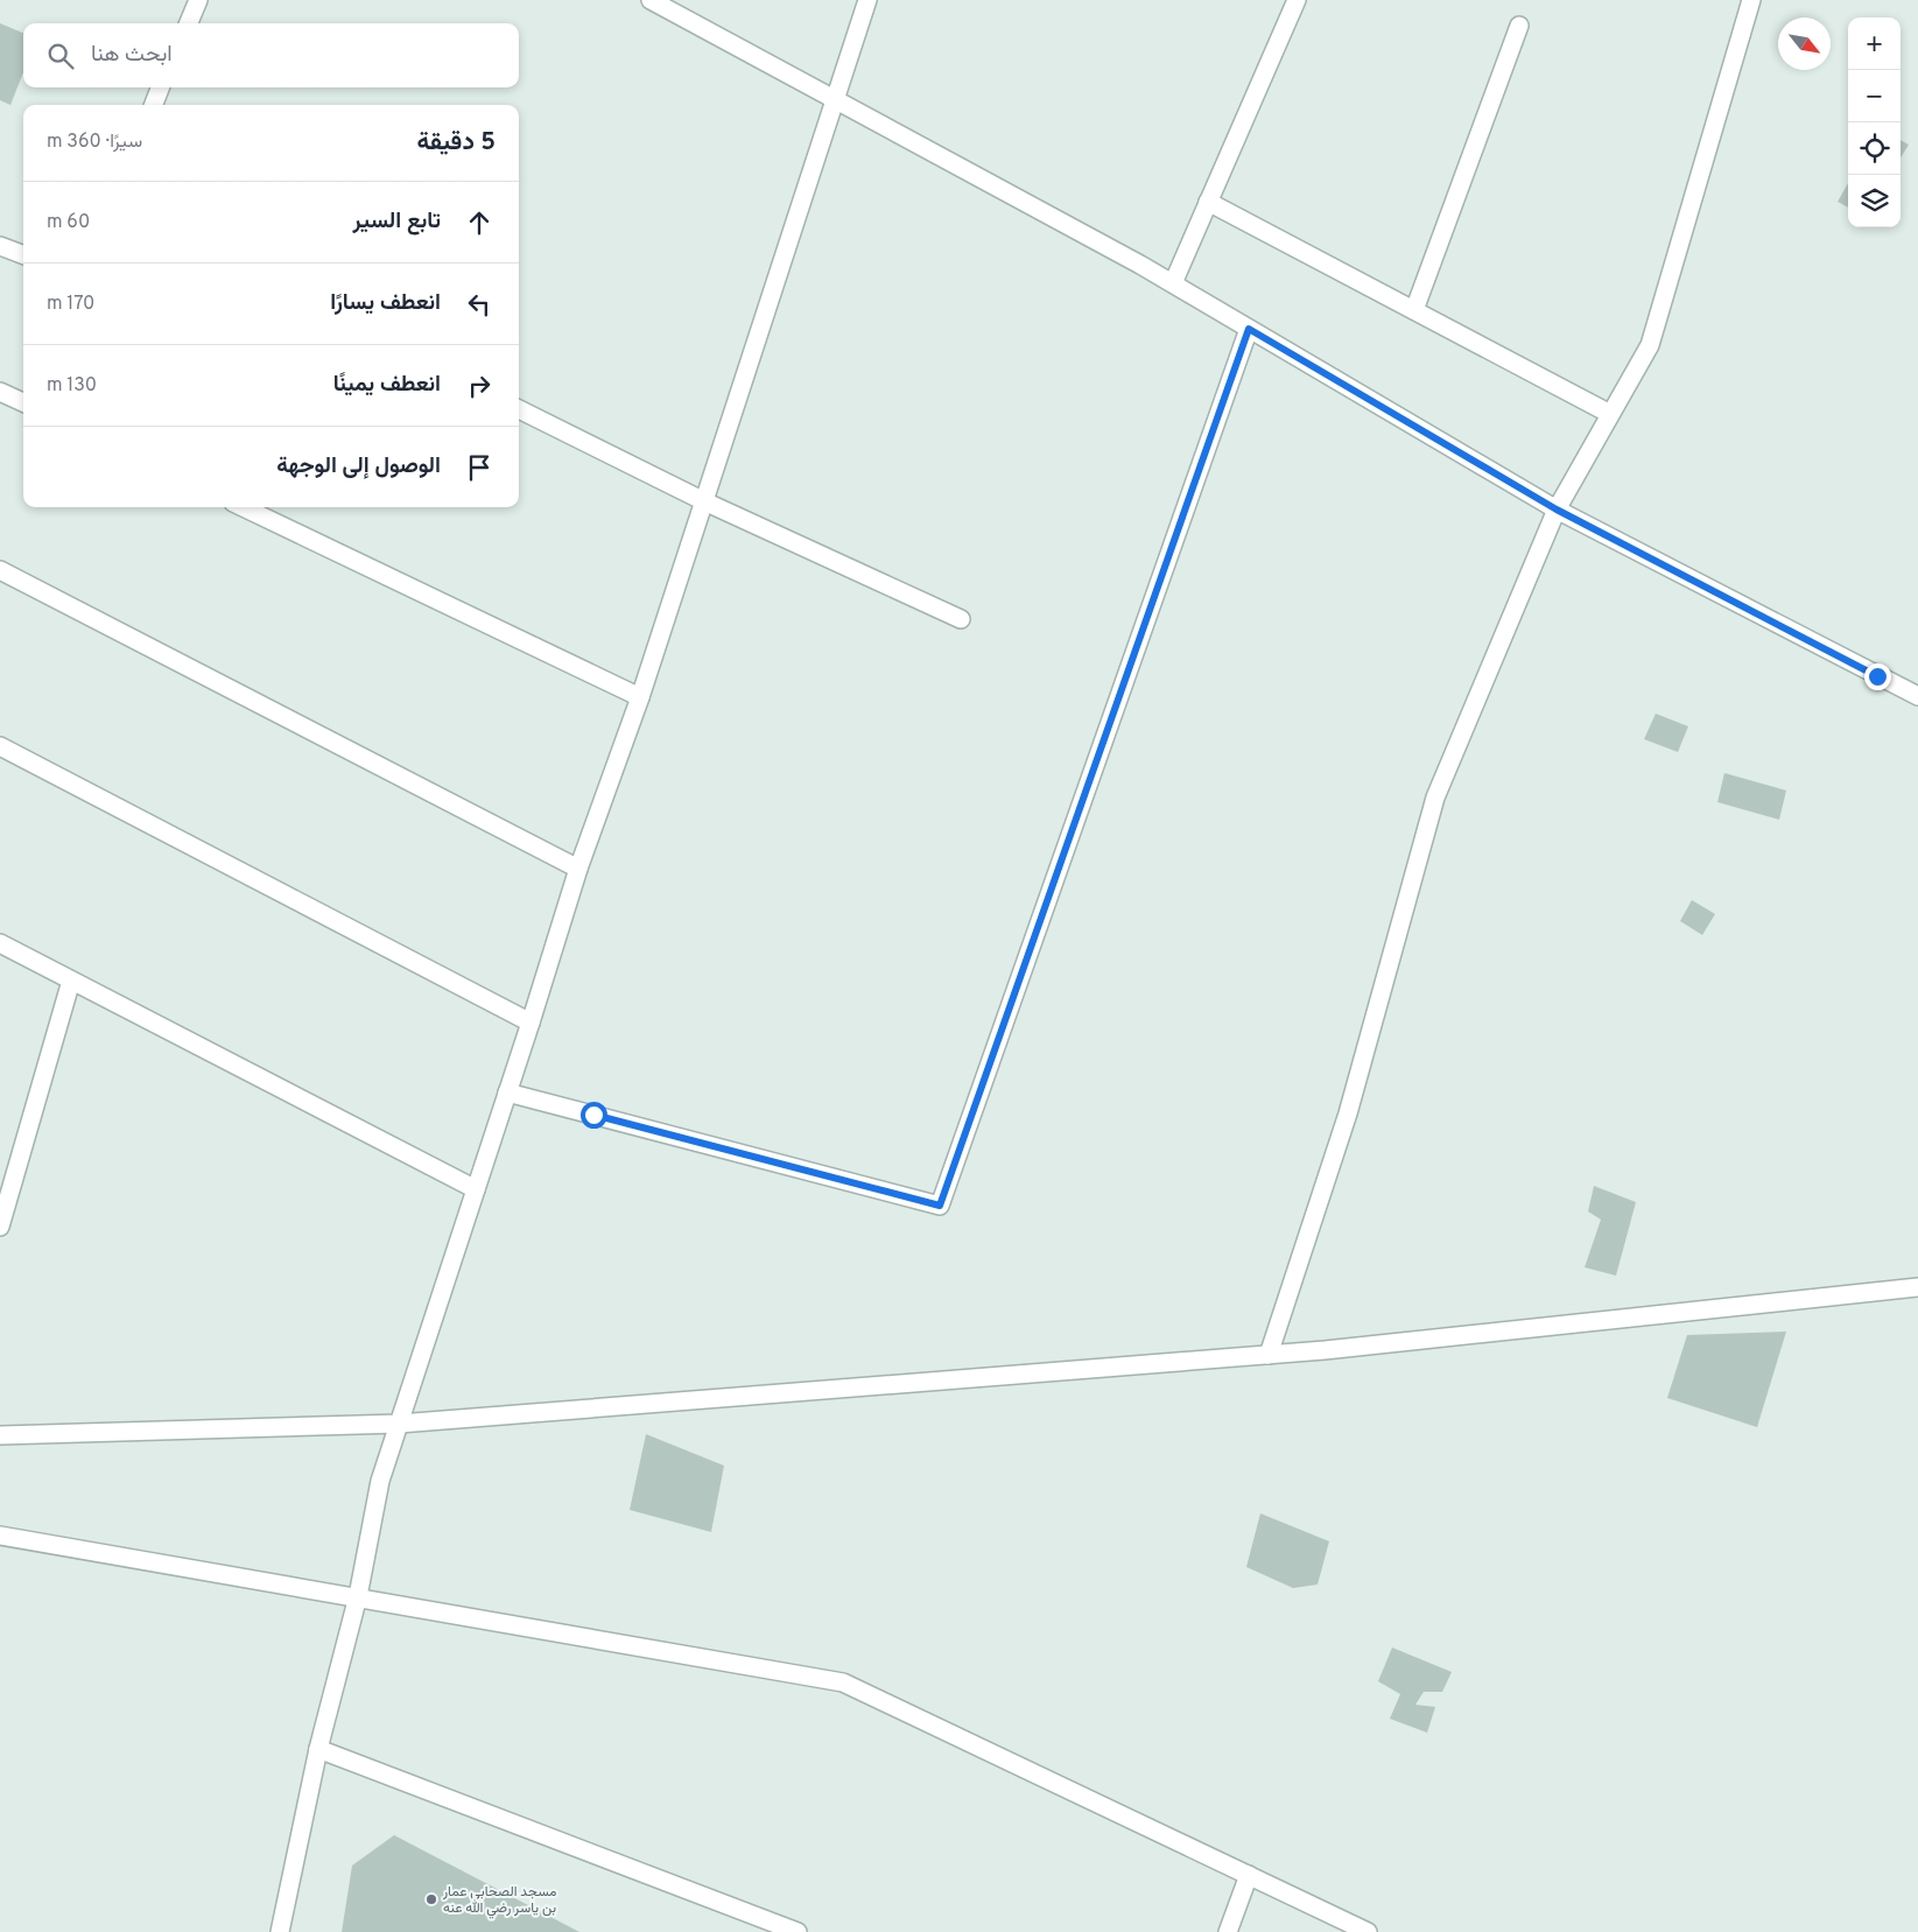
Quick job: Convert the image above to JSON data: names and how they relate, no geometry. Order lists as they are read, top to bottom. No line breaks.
{"places":["مسجد الصحابي عمار بن ياسر رضي الله عنه"],"north":"bottom right","page":{"map_buttons":["+","−"],"search":"ابحث هنا","heading":["5 دقيقة","سيرًا · 360 m"],"list":[["تابع السير","60 m"],["انعطف يسارًا","170 m"],["انعطف يمينًا","130 m"],"الوصول إلى الوجهة"]}}
